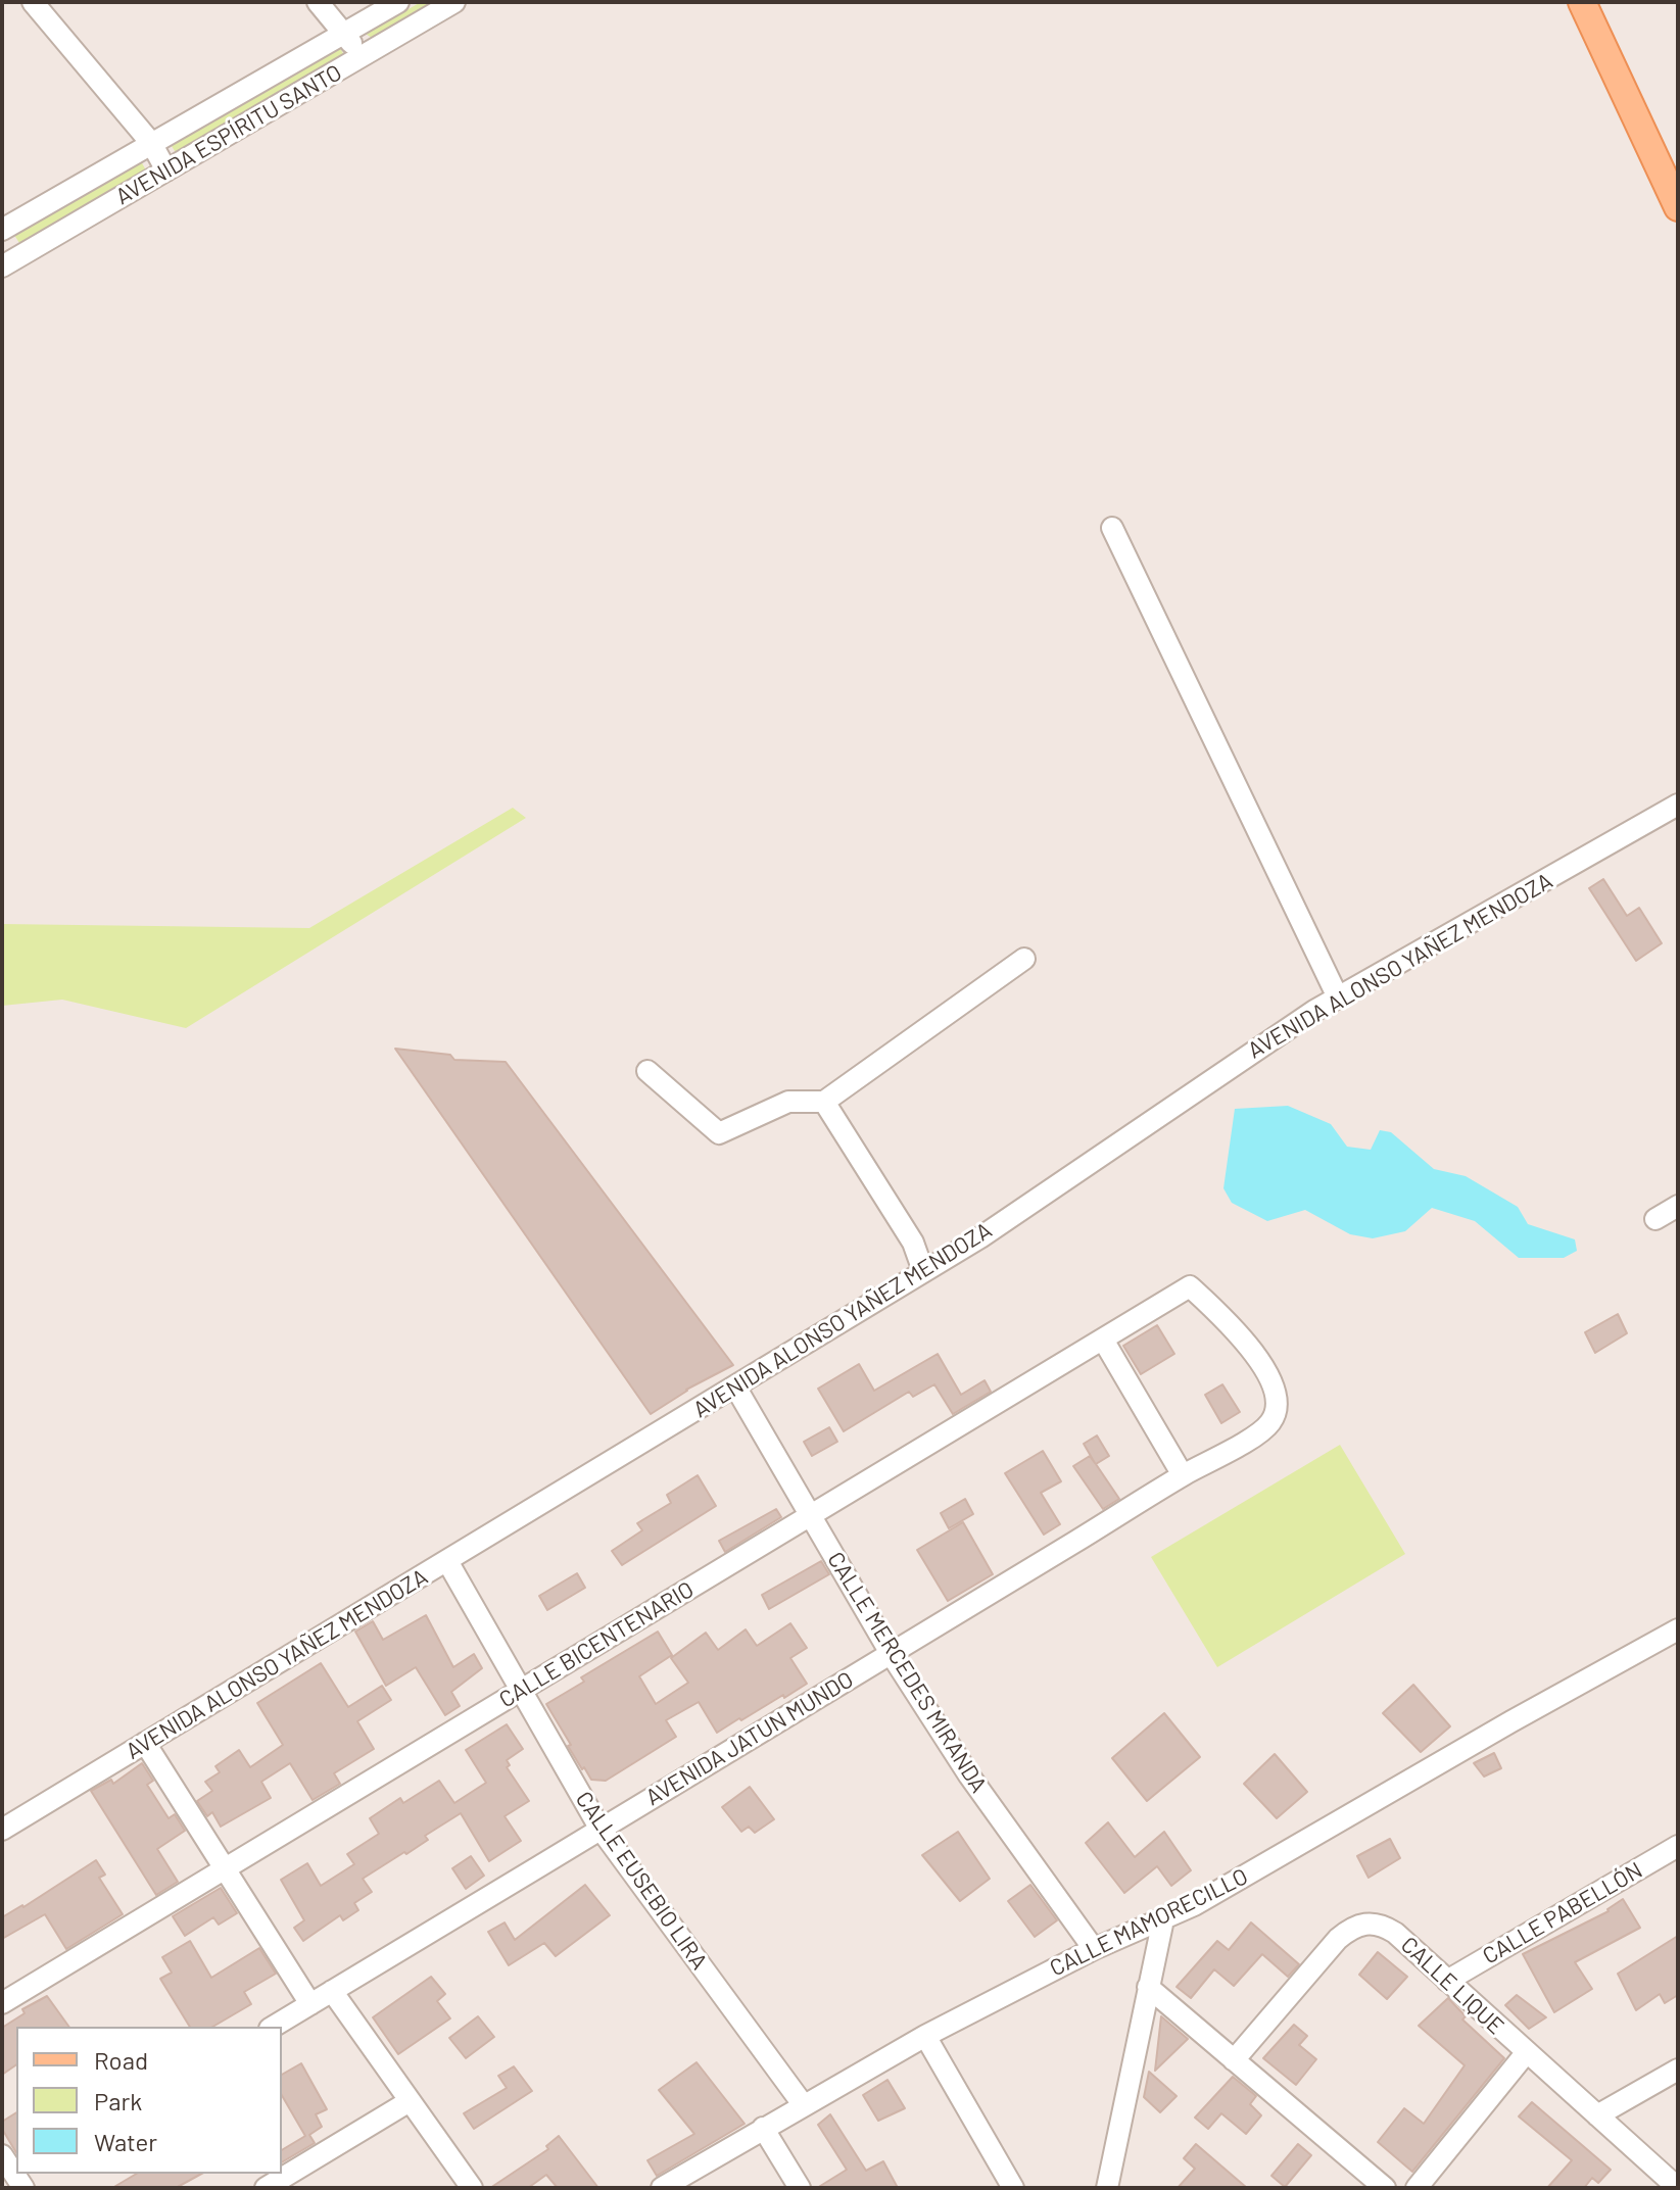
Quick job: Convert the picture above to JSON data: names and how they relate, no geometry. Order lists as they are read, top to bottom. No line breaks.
{"streets":{"street":["AVENIDA ESPÍRITU SANTO","AVENIDA ALONSO YAÑEZ MENDOZA","CALLE BICENTENARIO","CALLE MERCEDES MIRANDA","AVENIDA JATUN MUNDO","CALLE EUSEBIO LIRA","CALLE PABELLÓN","CALLE MAMORECILLO","CALLE LIQUE"]},"crossings":[["AVENIDA ALONSO YAÑEZ MENDOZA","CALLE MERCEDES MIRANDA"],["AVENIDA ALONSO YAÑEZ MENDOZA","CALLE EUSEBIO LIRA"],["CALLE BICENTENARIO","CALLE MERCEDES MIRANDA"],["CALLE BICENTENARIO","AVENIDA JATUN MUNDO"],["CALLE BICENTENARIO","CALLE EUSEBIO LIRA"],["CALLE MERCEDES MIRANDA","AVENIDA JATUN MUNDO"],["CALLE MERCEDES MIRANDA","CALLE MAMORECILLO"],["AVENIDA JATUN MUNDO","CALLE EUSEBIO LIRA"],["CALLE EUSEBIO LIRA","CALLE MAMORECILLO"],["CALLE PABELLÓN","CALLE LIQUE"]],"legend":["Road","Park","Water"]}
